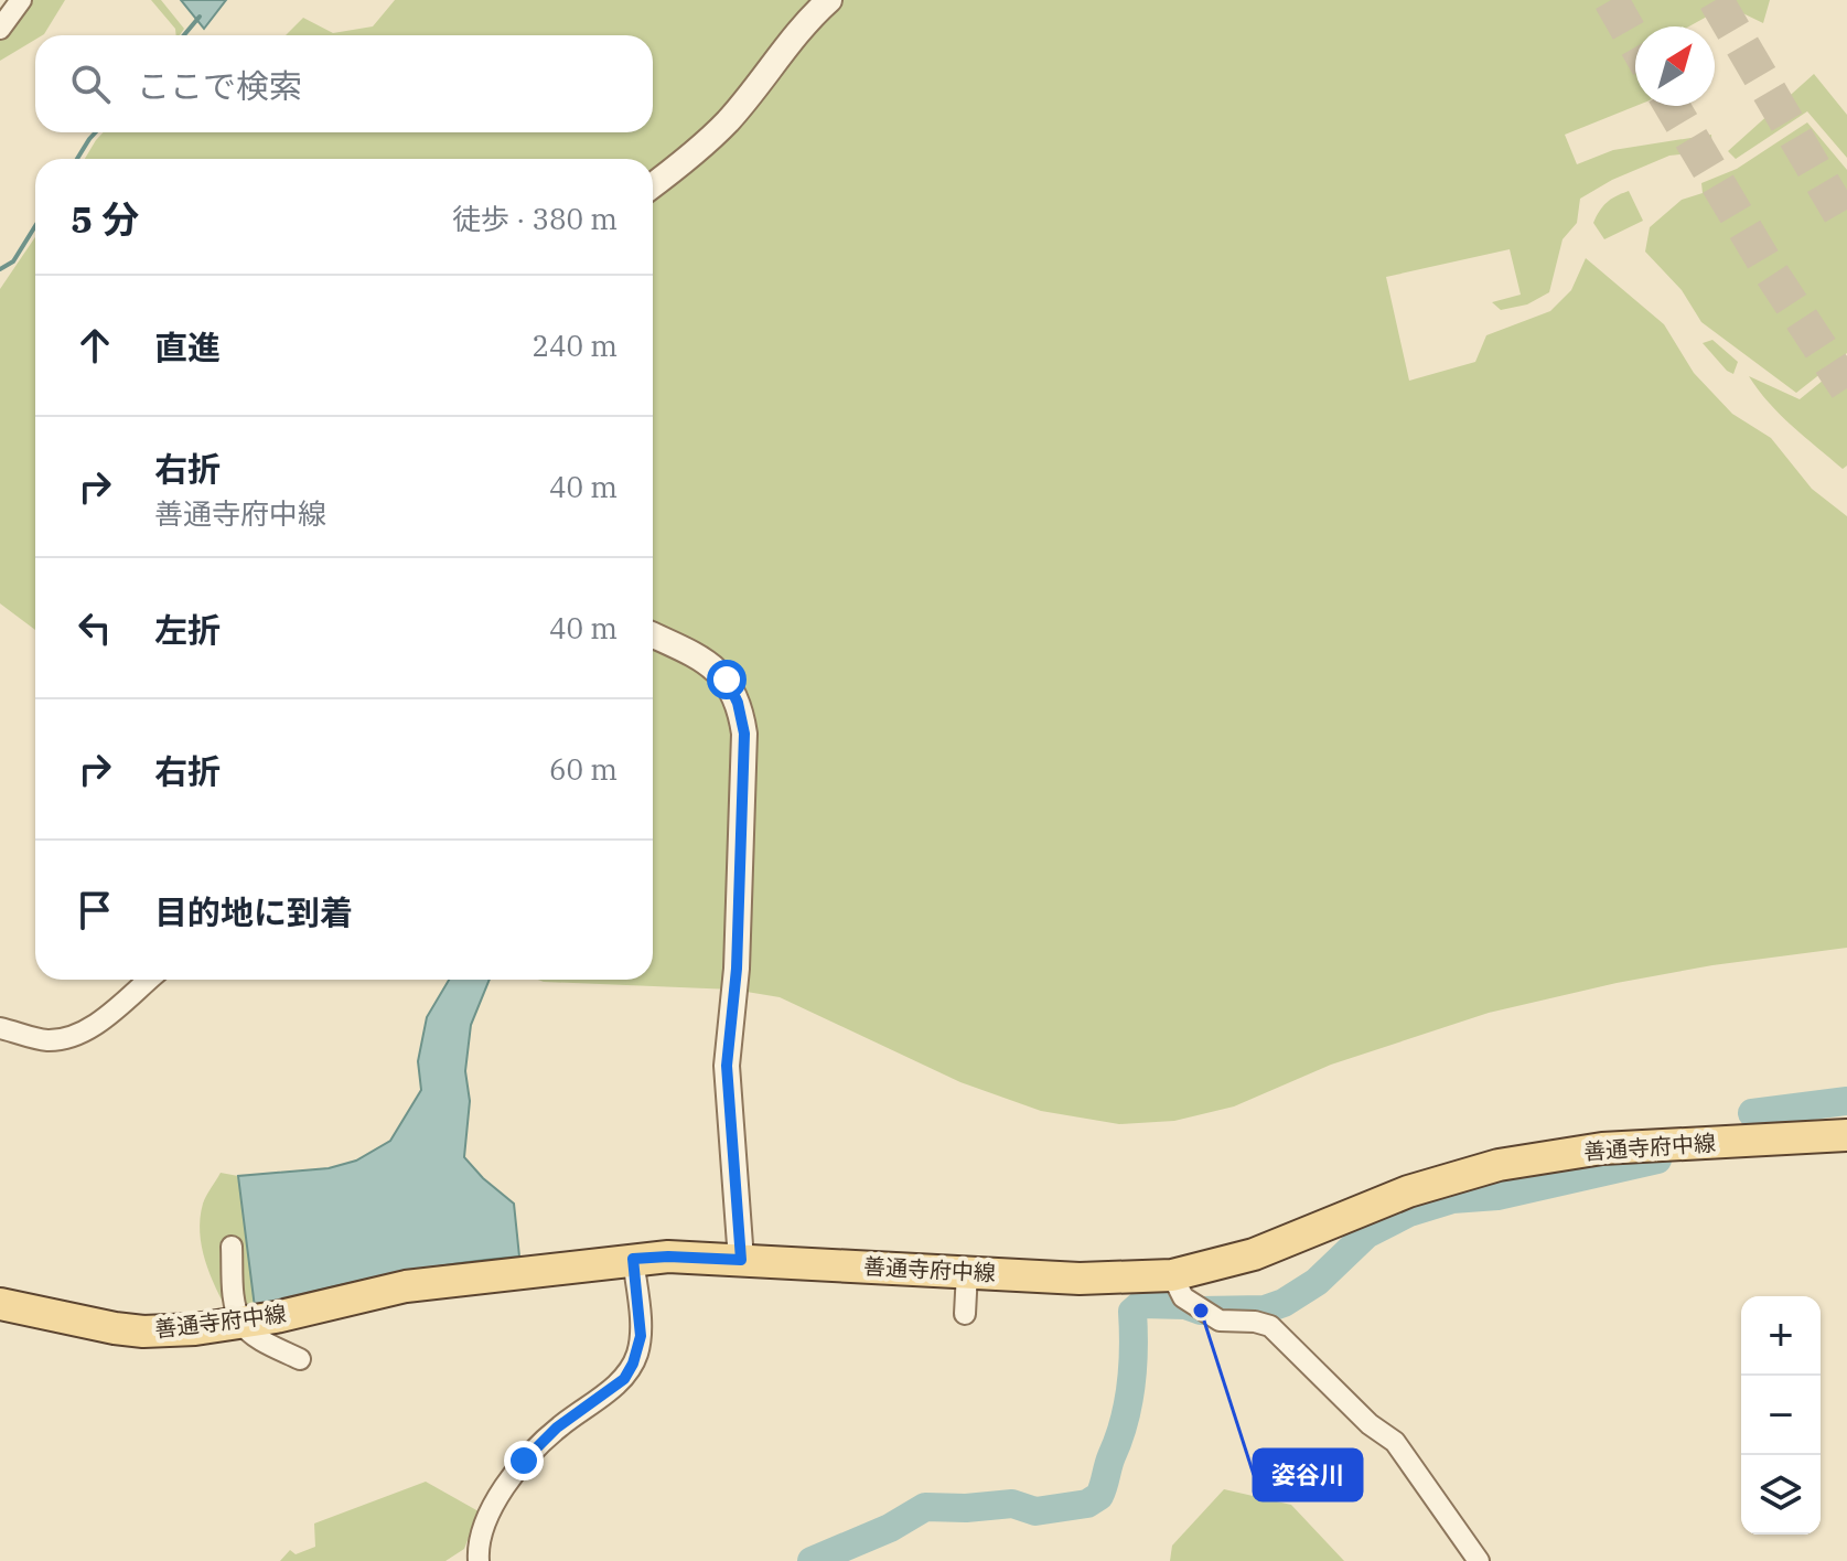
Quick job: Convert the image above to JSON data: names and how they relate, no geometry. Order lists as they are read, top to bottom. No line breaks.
{"streets":{"main road":["善通寺府中線"]},"places":["姿谷川"],"north":"top right","page":{"search":"ここで検索","heading":["5 分","徒歩 · 380 m"],"list":[["直進","240 m"],["右折","善通寺府中線","40 m"],["左折","40 m"],["右折","60 m"],"目的地に到着"],"map_buttons":["+","−"]}}
